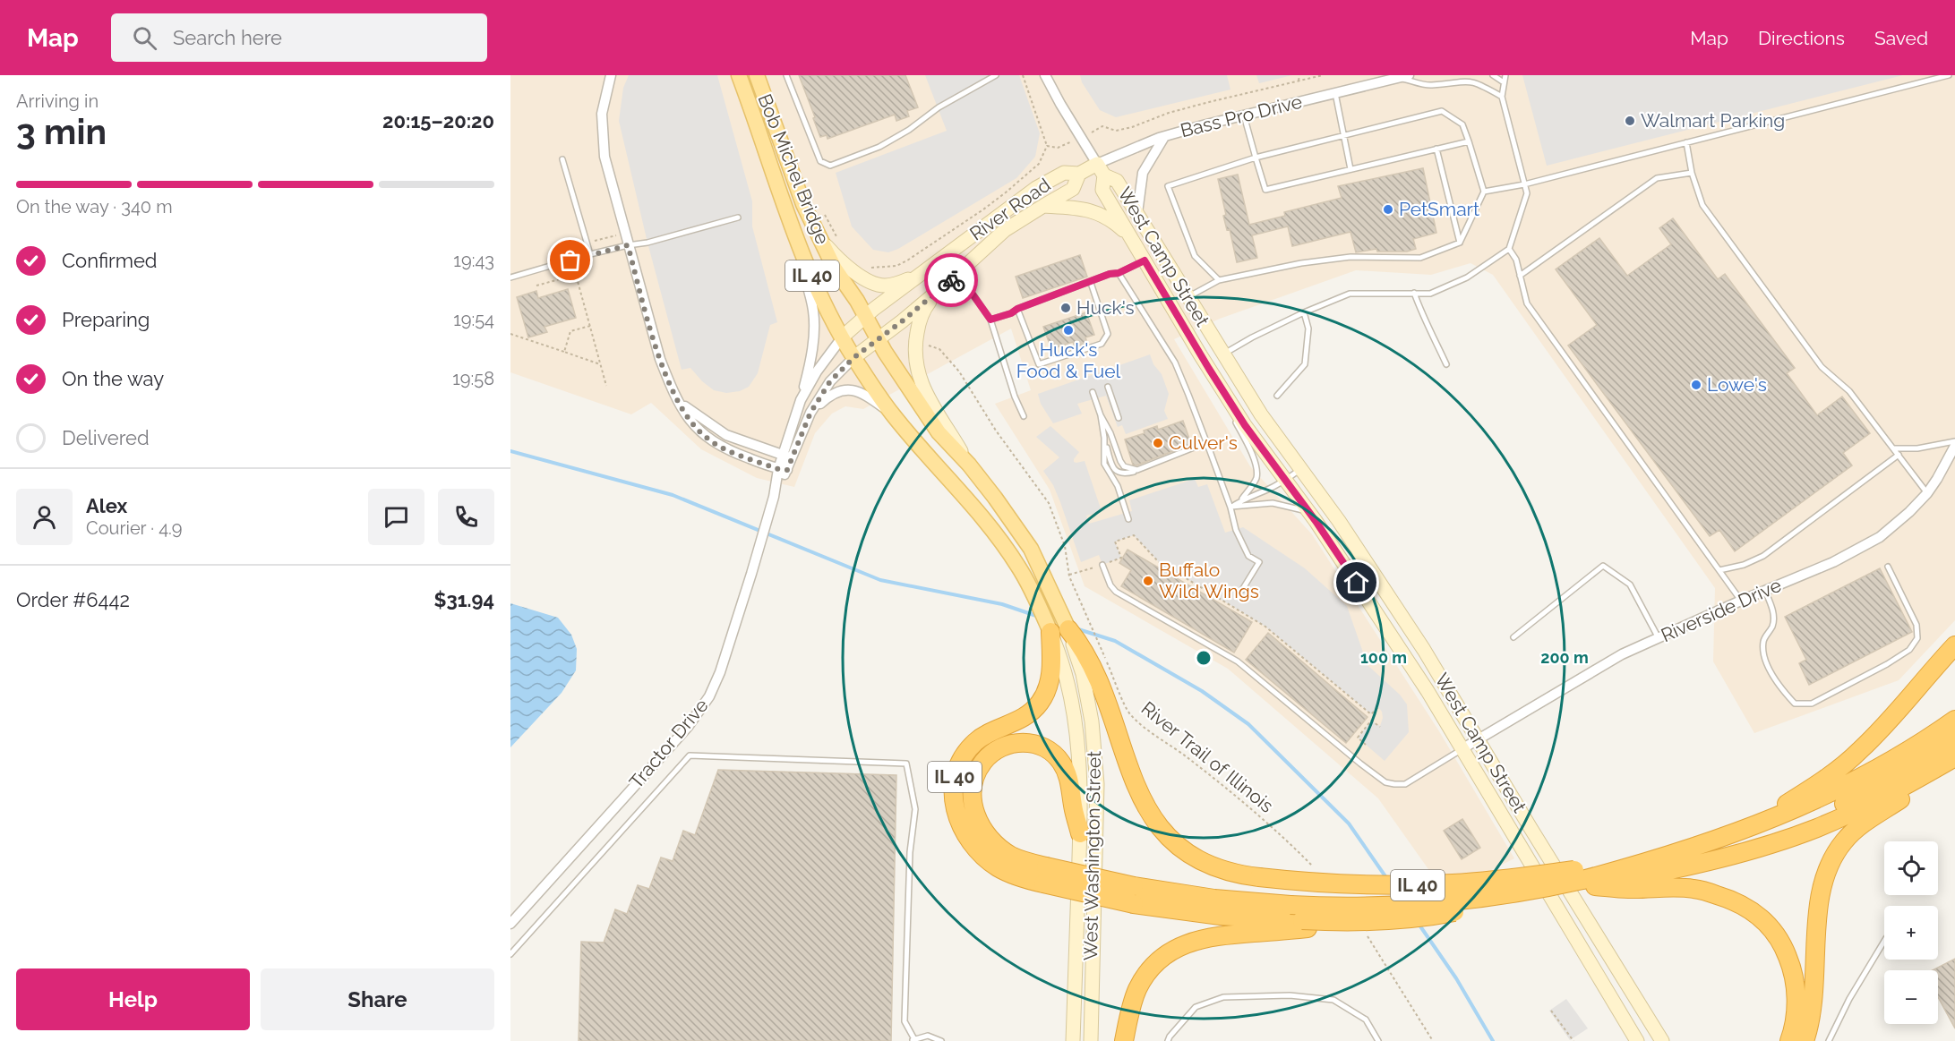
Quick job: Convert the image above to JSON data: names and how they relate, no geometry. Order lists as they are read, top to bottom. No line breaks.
{"streets":{"highway":["IL 40"],"main road":["Bass Pro Drive","Bob Michel Bridge","River Road","West Camp Street","Tractor Drive","West Washington Street"],"street":["Riverside Drive"],"path":["River Trail of Illinois"]},"crossings":[["Bass Pro Drive","River Road"],["Bass Pro Drive","West Camp Street"],["Bob Michel Bridge","River Road"],["Bob Michel Bridge","IL 40"],["Bob Michel Bridge","Tractor Drive"],["River Road","IL 40"],["River Road","Tractor Drive"],["West Camp Street","Riverside Drive"],["IL 40","Tractor Drive"],["IL 40","West Washington Street"]],"places":["Walmart Parking","PetSmart","Huck's","Huck's Food & Fuel","Lowe's","Culver's","Buffalo Wild Wings"],"page":{"header":"Map","search":"Search here","nav":["Map","Directions","Saved"],"heading":["3 min","Arriving in","20:15–20:20"],"panel":["Alex","Courier · 4.9","Order #6442","$31.94"],"bar":"On the way · 340 m","list":[["Confirmed","19:43"],["Preparing","19:54"],["On the way","19:58"],"Delivered"],"map_buttons":["+","−"],"buttons":["Help","Share"]},"rings":["100 m","200 m"]}
